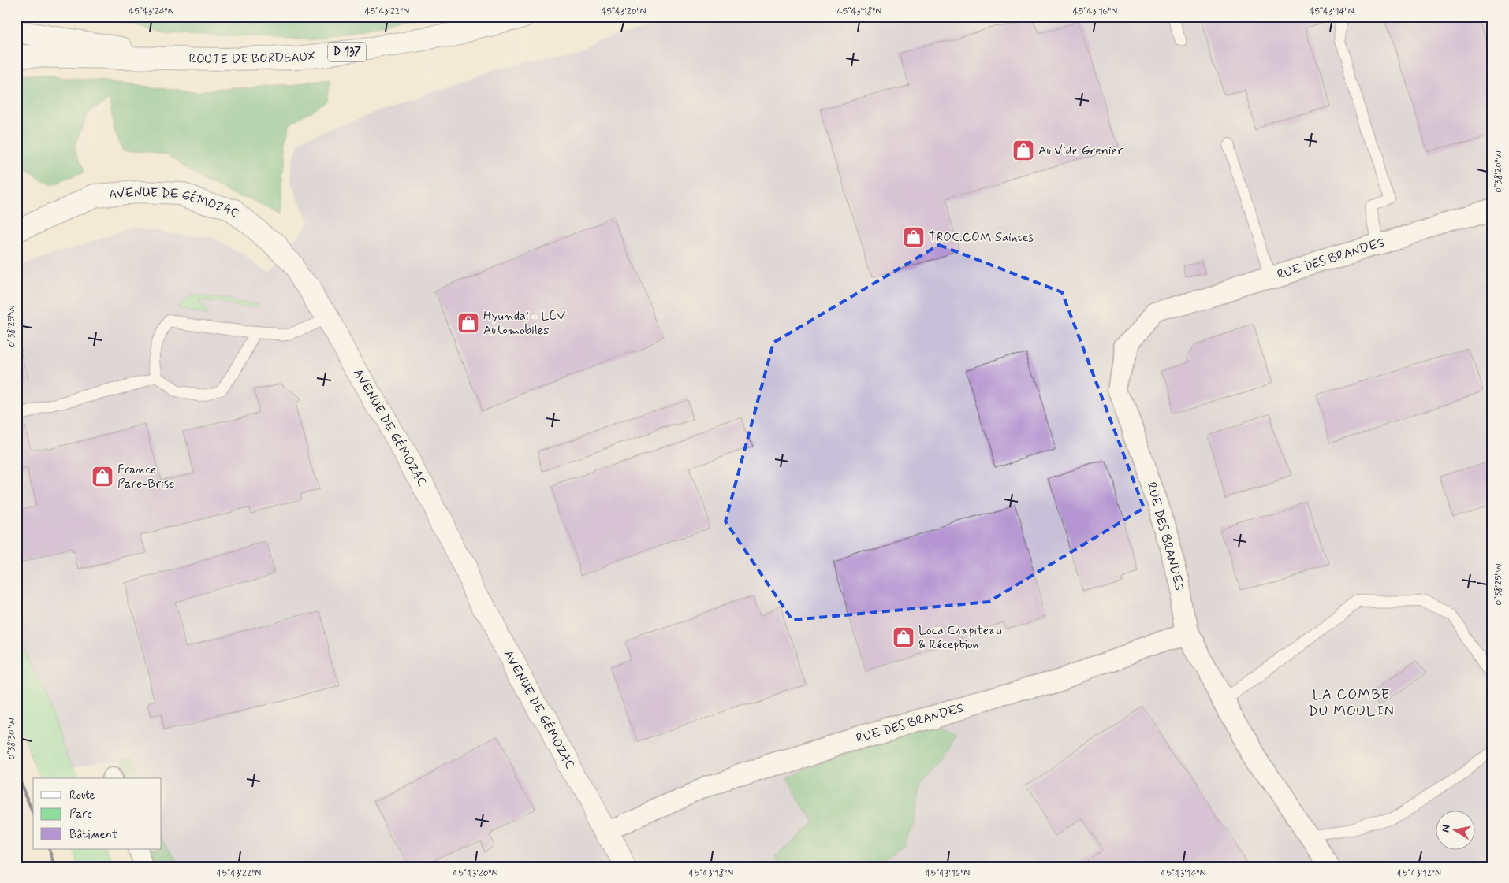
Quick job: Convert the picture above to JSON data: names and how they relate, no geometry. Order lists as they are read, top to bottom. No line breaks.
{"streets":{"main road":["D 137","ROUTE DE BORDEAUX","AVENUE DE GÉMOZAC"],"street":["RUE DES BRANDES"]},"crossings":[["AVENUE DE GÉMOZAC","RUE DES BRANDES"]],"districts":["LA COMBE DU MOULIN"],"places":{"shop":["Au Vide Grenier","TROC.COM Saintes","Hyundai - LCV Automobiles","France Pare-Brise","Loca Chapiteau & Réception"]},"legend":["Route","Parc","Bâtiment"],"north":"left","coordinates":["45°43'24\"N","45°43'22\"N","45°43'20\"N","45°43'18\"N","45°43'16\"N","45°43'14\"N","0°38'20\"W","0°38'25\"W","0°38'30\"W","45°43'12\"N"]}
